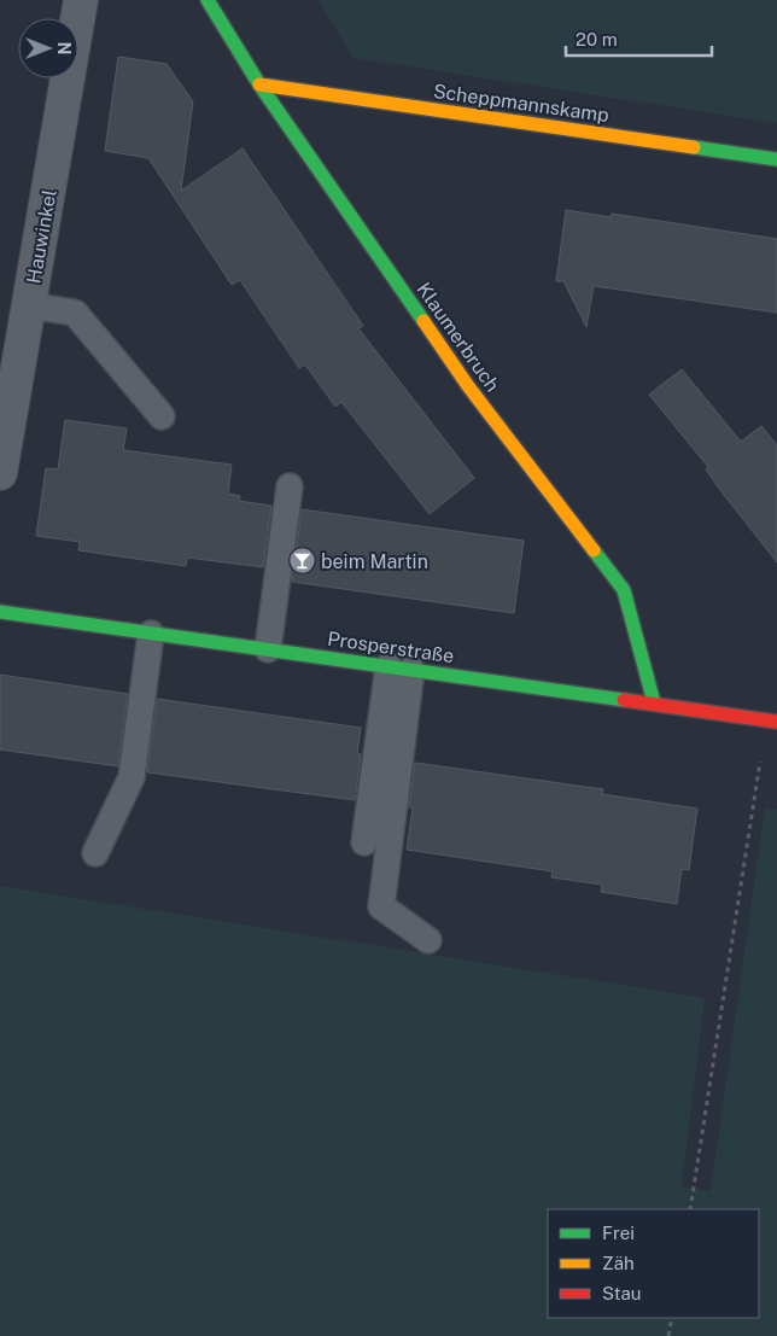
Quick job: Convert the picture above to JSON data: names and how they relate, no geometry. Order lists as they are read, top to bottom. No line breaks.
{"streets":{"street":["Scheppmannskamp","Hauwinkel","Klaumerbruch","Prosperstraße"]},"crossings":[["Scheppmannskamp","Klaumerbruch"],["Klaumerbruch","Prosperstraße"]],"places":{"bar":["beim Martin"]},"legend":["Frei","Zäh","Stau"],"scale_bar":"20 m","north":"right"}
